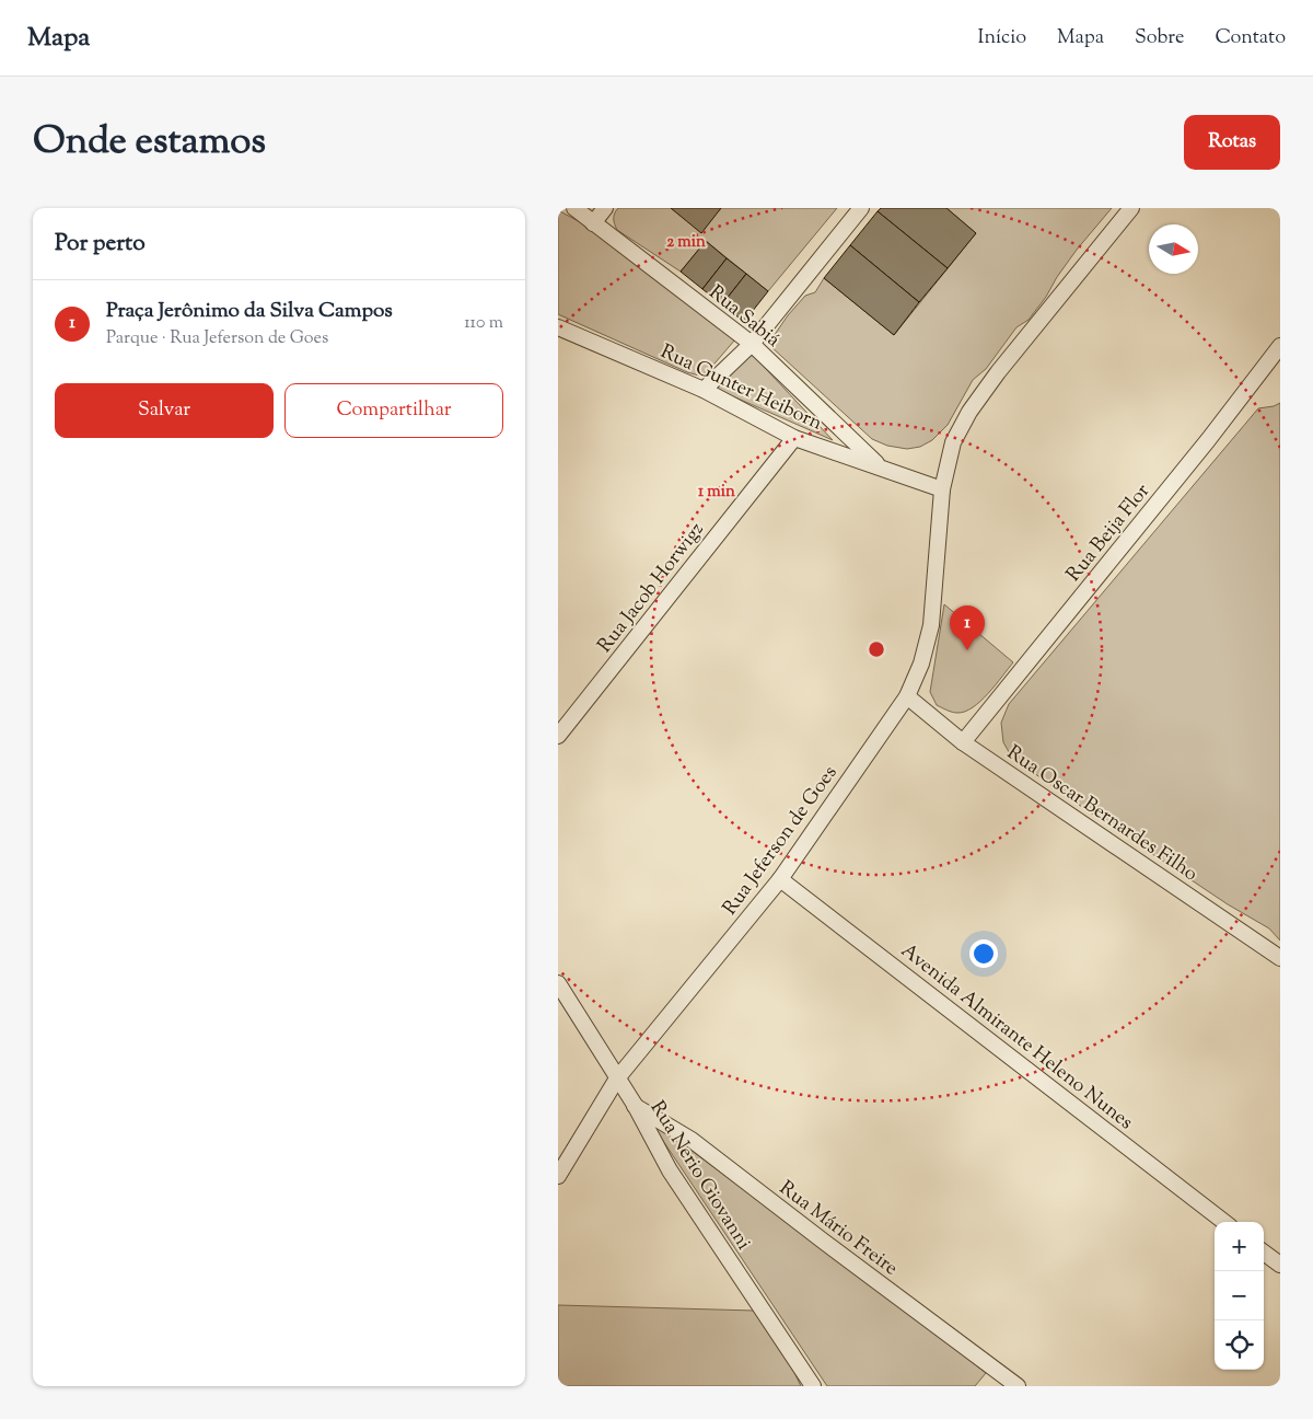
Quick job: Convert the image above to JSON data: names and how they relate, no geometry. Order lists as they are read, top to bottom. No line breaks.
{"streets":{"street":["Rua Sabiá","Rua Gunter Heiborn","Rua Beija Flor","Rua Jacob Horwigz","Rua Oscar Bernardes Filho","Rua Jeferson de Goes","Avenida Almirante Heleno Nunes","Rua Nerio Giovanni","Rua Mário Freire"]},"crossings":[["Rua Sabiá","Rua Gunter Heiborn"],["Rua Gunter Heiborn","Rua Jacob Horwigz"],["Rua Gunter Heiborn","Rua Jeferson de Goes"],["Rua Beija Flor","Rua Oscar Bernardes Filho"],["Rua Oscar Bernardes Filho","Rua Jeferson de Goes"],["Rua Jeferson de Goes","Avenida Almirante Heleno Nunes"],["Rua Jeferson de Goes","Rua Nerio Giovanni"],["Rua Nerio Giovanni","Rua Mário Freire"]],"north":"right","page":{"header":"Mapa","nav":["Início","Mapa","Sobre","Contato"],"title":"Onde estamos","buttons":["Rotas",["Salvar","Compartilhar"]],"heading":"Por perto","list":[{"mark":"1","name":"Praça Jerônimo da Silva Campos","note":"Parque · Rua Jeferson de Goes","value":"110 m"}],"pins":"1","map_buttons":["+","−"]},"rings":["2 min","1 min"]}
